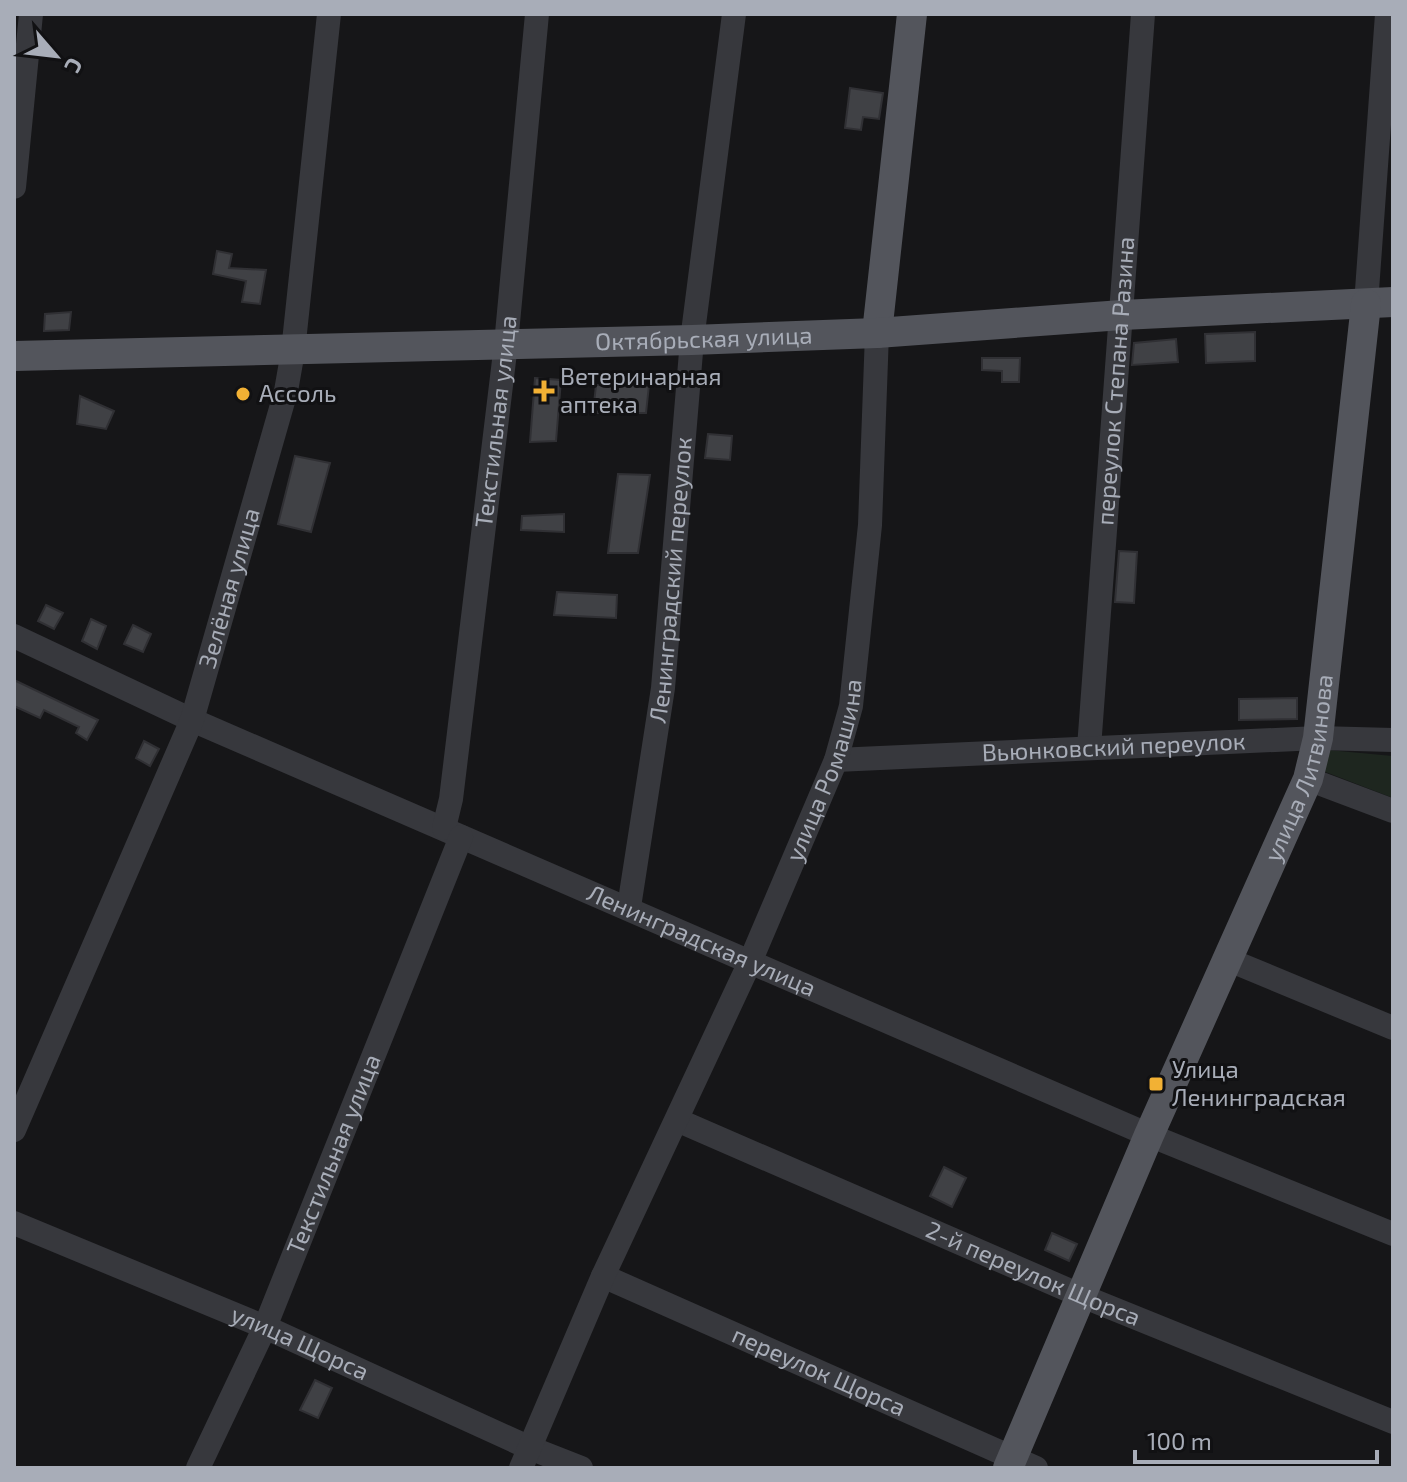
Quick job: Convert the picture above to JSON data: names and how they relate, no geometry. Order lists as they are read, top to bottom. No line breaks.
{"streets":{"main road":["Октябрьская улица","улица Литвинова","улица Ромашина"],"street":["переулок Степана Разина","Текстильная улица","Ленинградский переулок","Зелёная улица","Вьюнковский переулок","Ленинградская улица","2-й переулок Щорса","улица Щорса","переулок Щорса"]},"crossings":[["Октябрьская улица","переулок Степана Разина"],["Октябрьская улица","Текстильная улица"],["Октябрьская улица","Ленинградский переулок"],["Октябрьская улица","Зелёная улица"],["Октябрьская улица","улица Литвинова"],["Октябрьская улица","улица Ромашина"],["переулок Степана Разина","Вьюнковский переулок"],["Текстильная улица","Ленинградская улица"],["Текстильная улица","улица Щорса"],["Ленинградский переулок","Ленинградская улица"],["Зелёная улица","Ленинградская улица"],["Вьюнковский переулок","улица Литвинова"],["Вьюнковский переулок","улица Ромашина"],["улица Литвинова","Ленинградская улица"],["улица Литвинова","2-й переулок Щорса"],["улица Литвинова","переулок Щорса"],["улица Ромашина","Ленинградская улица"],["улица Ромашина","2-й переулок Щорса"],["улица Ромашина","улица Щорса"],["улица Ромашина","переулок Щорса"]],"places":{"health":["Ветеринарная аптека"],"other":["Ассоль"],"transit":["Улица Ленинградская"]},"scale_bar":"100 m","north":"bottom right"}
